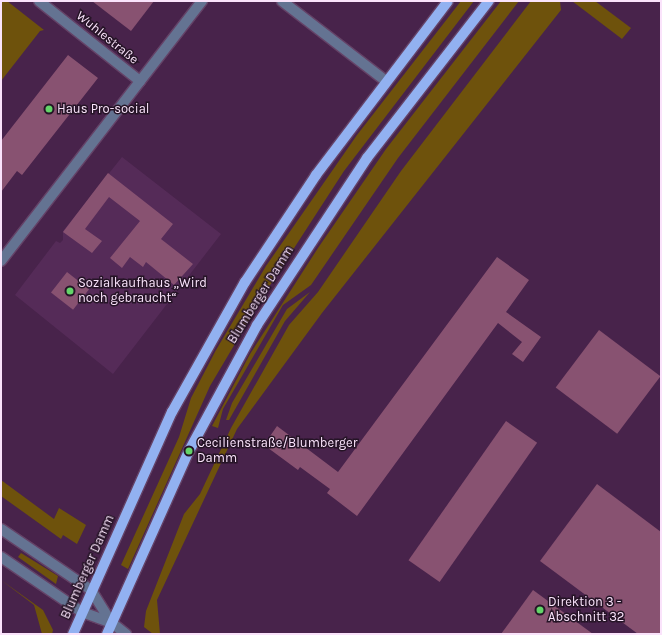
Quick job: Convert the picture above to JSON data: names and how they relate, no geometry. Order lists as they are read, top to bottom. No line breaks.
{"streets":{"main road":["Blumberger Damm"],"street":["Wuhlestraße"]},"places":["Haus Pro-social","Sozialkaufhaus „Wird noch gebraucht“","Cecilienstraße/Blumberger Damm","Direktion 3 - Abschnitt 32"]}
